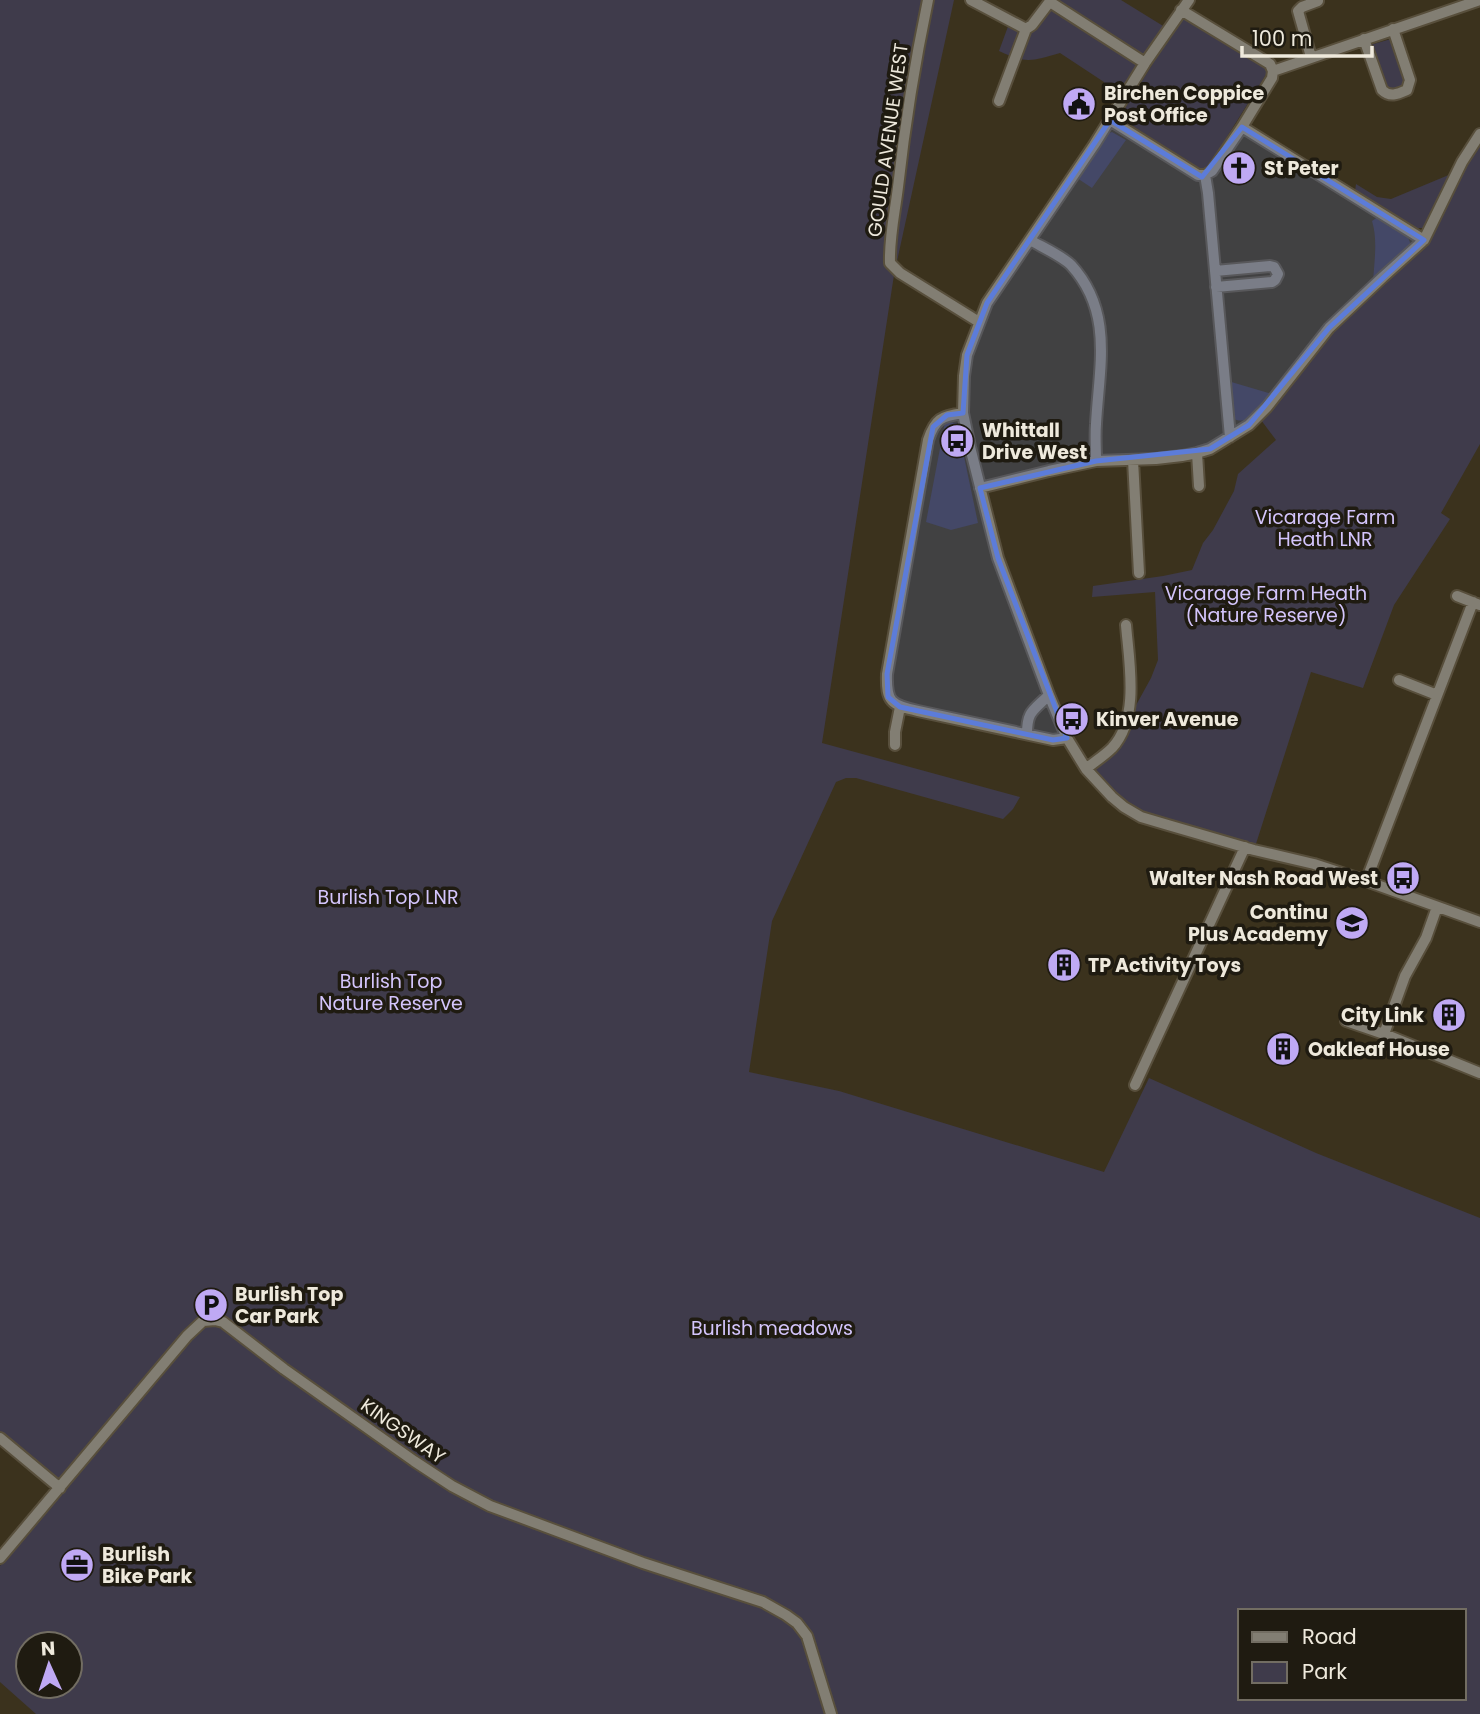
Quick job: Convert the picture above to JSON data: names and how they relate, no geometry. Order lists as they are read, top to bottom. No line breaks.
{"streets":{"street":["GOULD AVENUE WEST","KINGSWAY"]},"parks":["Vicarage Farm Heath LNR","Vicarage Farm Heath (Nature Reserve)","Burlish Top LNR","Burlish Top Nature Reserve","Burlish meadows"],"places":{"public building":["Birchen Coppice Post Office"],"church":["St Peter"],"bus stop":["Whittall Drive West","Kinver Avenue","Walter Nash Road West"],"school or university":["Continu Plus Academy"],"building":["TP Activity Toys","City Link","Oakleaf House"],"parking":["Burlish Top Car Park"],"office":["Burlish Bike Park"]},"legend":["Road","Park"],"scale_bar":"100 m","north":"top"}
